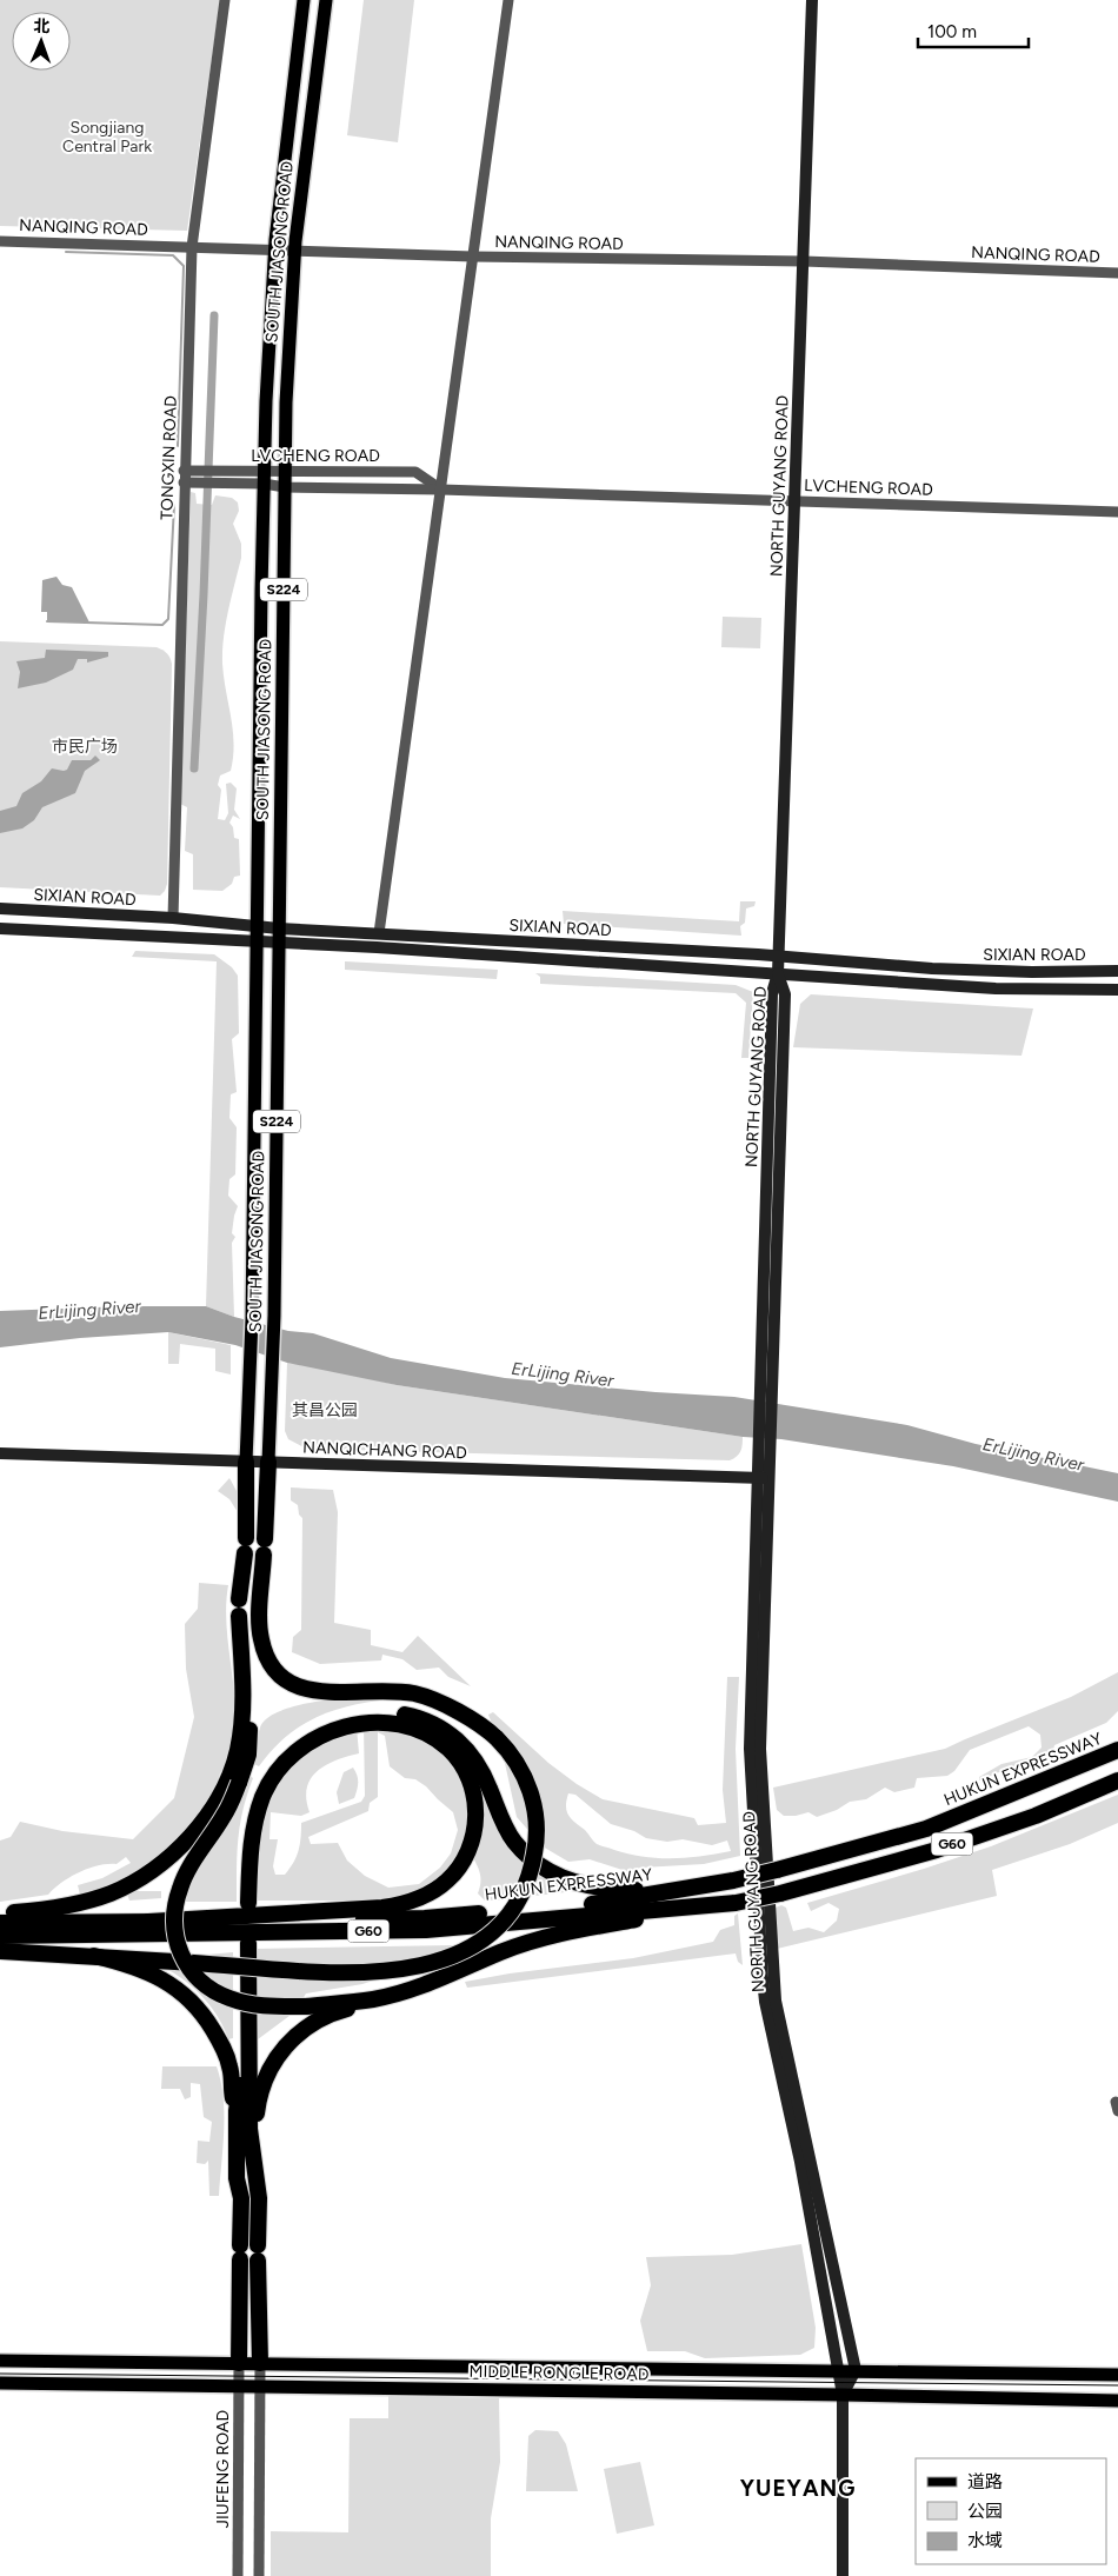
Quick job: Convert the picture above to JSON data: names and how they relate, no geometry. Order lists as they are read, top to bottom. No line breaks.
{"streets":{"highway":["HUKUN EXPRESSWAY","G60"],"main road":["SOUTH JIASONG ROAD","NORTH GUYANG ROAD","S224","SIXIAN ROAD","NANQICHANG ROAD","MIDDLE RONGLE ROAD"],"street":["NANQING ROAD","LVCHENG ROAD","TONGXIN ROAD","JIUFENG ROAD"]},"crossings":[["NANQING ROAD","SOUTH JIASONG ROAD"],["NANQING ROAD","TONGXIN ROAD"],["NANQING ROAD","NORTH GUYANG ROAD"],["SOUTH JIASONG ROAD","LVCHENG ROAD"],["SOUTH JIASONG ROAD","SIXIAN ROAD"],["SOUTH JIASONG ROAD","NANQICHANG ROAD"],["LVCHENG ROAD","TONGXIN ROAD"],["LVCHENG ROAD","NORTH GUYANG ROAD"],["TONGXIN ROAD","SIXIAN ROAD"],["NORTH GUYANG ROAD","SIXIAN ROAD"],["NORTH GUYANG ROAD","NANQICHANG ROAD"],["NORTH GUYANG ROAD","MIDDLE RONGLE ROAD"],["MIDDLE RONGLE ROAD","JIUFENG ROAD"]],"districts":["YUEYANG"],"water":["ErLijing River"],"parks":["Songjiang Central Park","市民广场","其昌公园"],"legend":["道路","公园","水域"],"scale_bar":"100 m","north":"top"}
